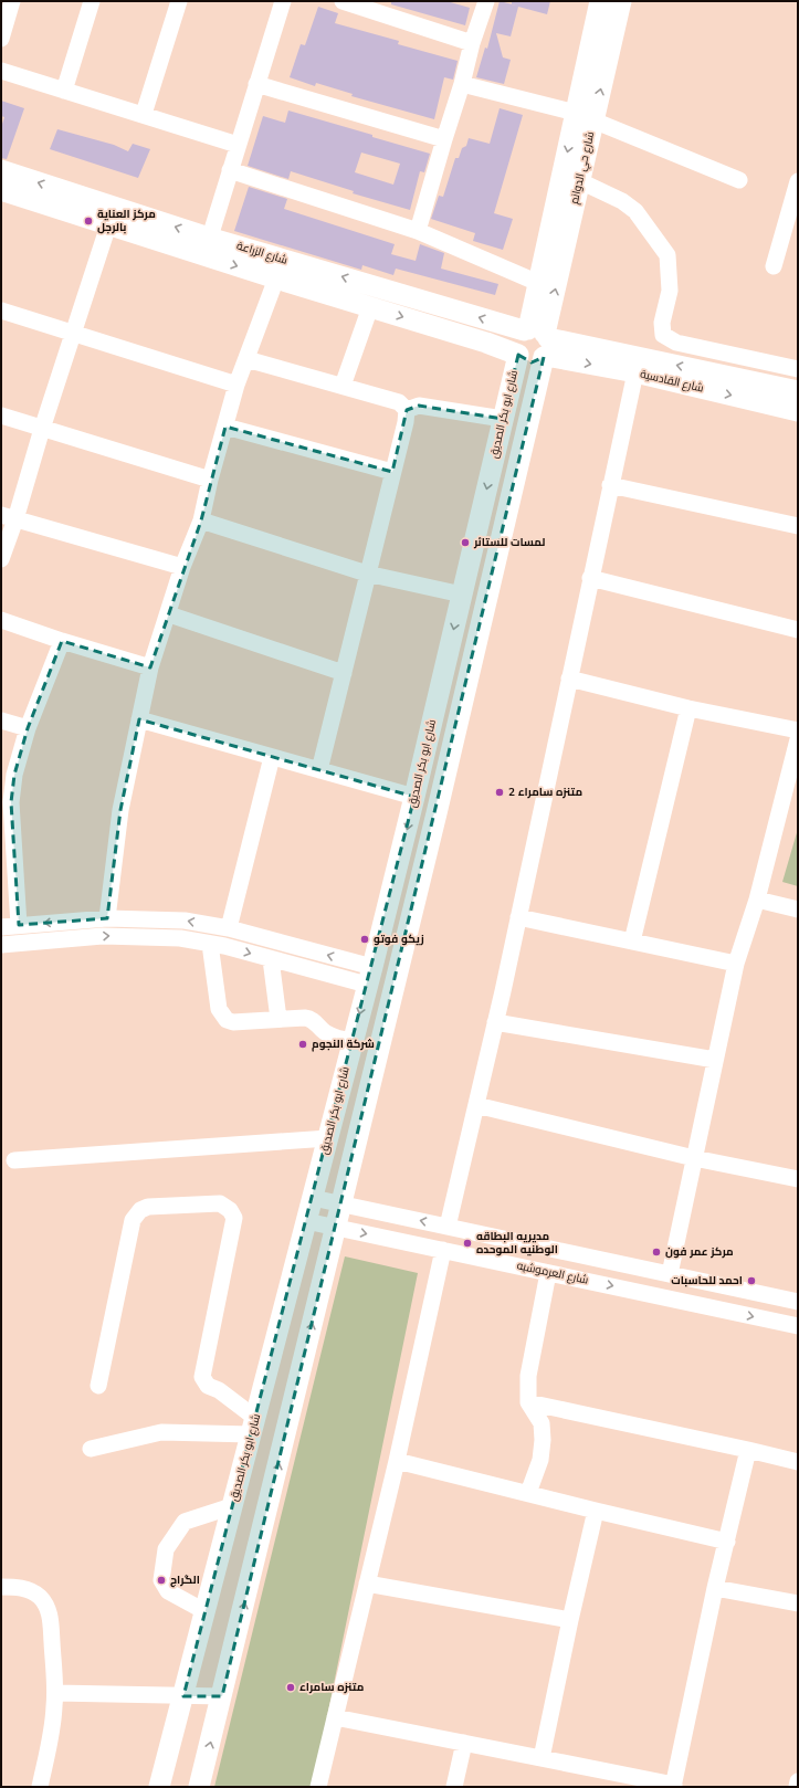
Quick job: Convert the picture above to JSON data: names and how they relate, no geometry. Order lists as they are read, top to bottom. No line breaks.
{"streets":{"main road":["شارع حي الدوانم","شارع الزراعة","شارع القادسية","شارع ابو بكر الصديق"],"street":["شارع العرموشيه"]},"crossings":[["شارع حي الدوانم","شارع الزراعة"],["شارع حي الدوانم","شارع القادسية"],["شارع الزراعة","شارع القادسية"],["شارع الزراعة","شارع ابو بكر الصديق"],["شارع ابو بكر الصديق","شارع العرموشيه"]],"places":["مركز العناية بالرجل","لمسات للستائر","متنزه سامراء 2","زيكو فوتو","شركة النجوم","مديريه البطاقه الوطنيه الموحده","مركز عمر فون","احمد للحاسبات","الگراج","متنزه سامراء"]}
